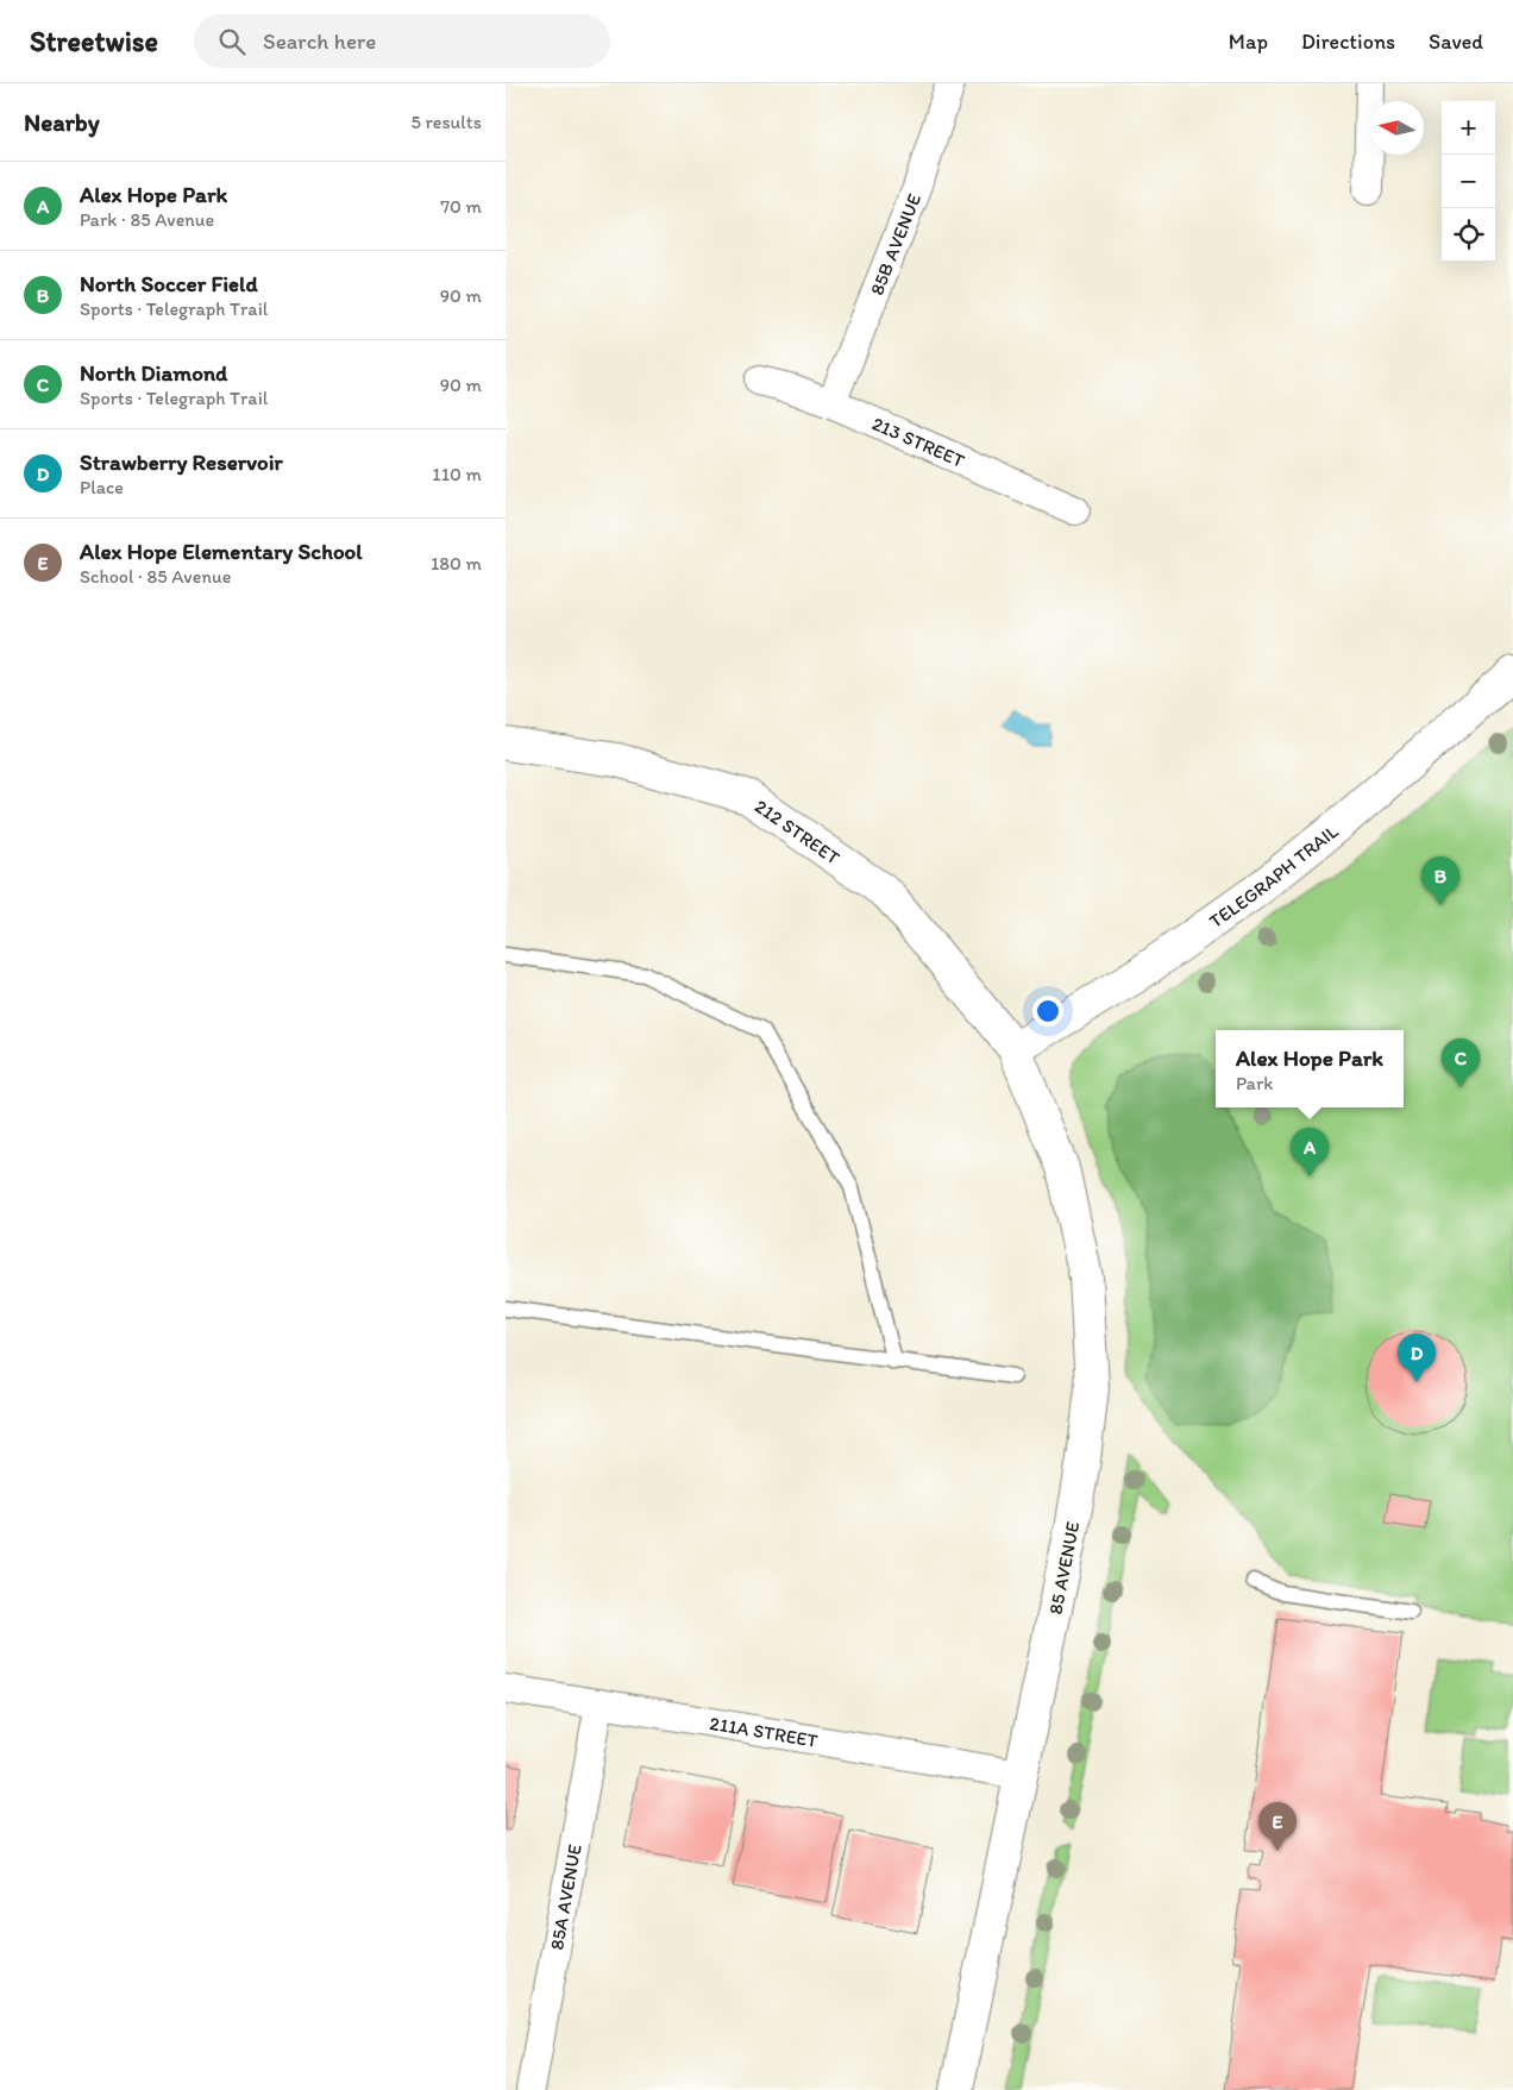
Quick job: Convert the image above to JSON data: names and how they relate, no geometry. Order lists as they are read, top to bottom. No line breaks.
{"streets":{"street":["85B AVENUE","213 STREET","212 STREET","TELEGRAPH TRAIL","85 AVENUE","211A STREET","85A AVENUE"]},"crossings":[["85B AVENUE","213 STREET"],["212 STREET","TELEGRAPH TRAIL"],["212 STREET","85 AVENUE"],["TELEGRAPH TRAIL","85 AVENUE"],["85 AVENUE","211A STREET"],["211A STREET","85A AVENUE"]],"north":"left","page":{"header":"Streetwise","search":"Search here","nav":["Map","Directions","Saved"],"heading":["Nearby","5 results"],"map_buttons":["+","−"],"list":[{"mark":"A","name":"Alex Hope Park","note":"Park · 85 Avenue","value":"70 m"},{"mark":"B","name":"North Soccer Field","note":"Sports · Telegraph Trail","value":"90 m"},{"mark":"C","name":"North Diamond","note":"Sports · Telegraph Trail","value":"90 m"},{"mark":"D","name":"Strawberry Reservoir","note":"Place","value":"110 m"},{"mark":"E","name":"Alex Hope Elementary School","note":"School · 85 Avenue","value":"180 m"}],"pins":["B","C","A","D","E"],"popup":["Alex Hope Park","Park"]}}
